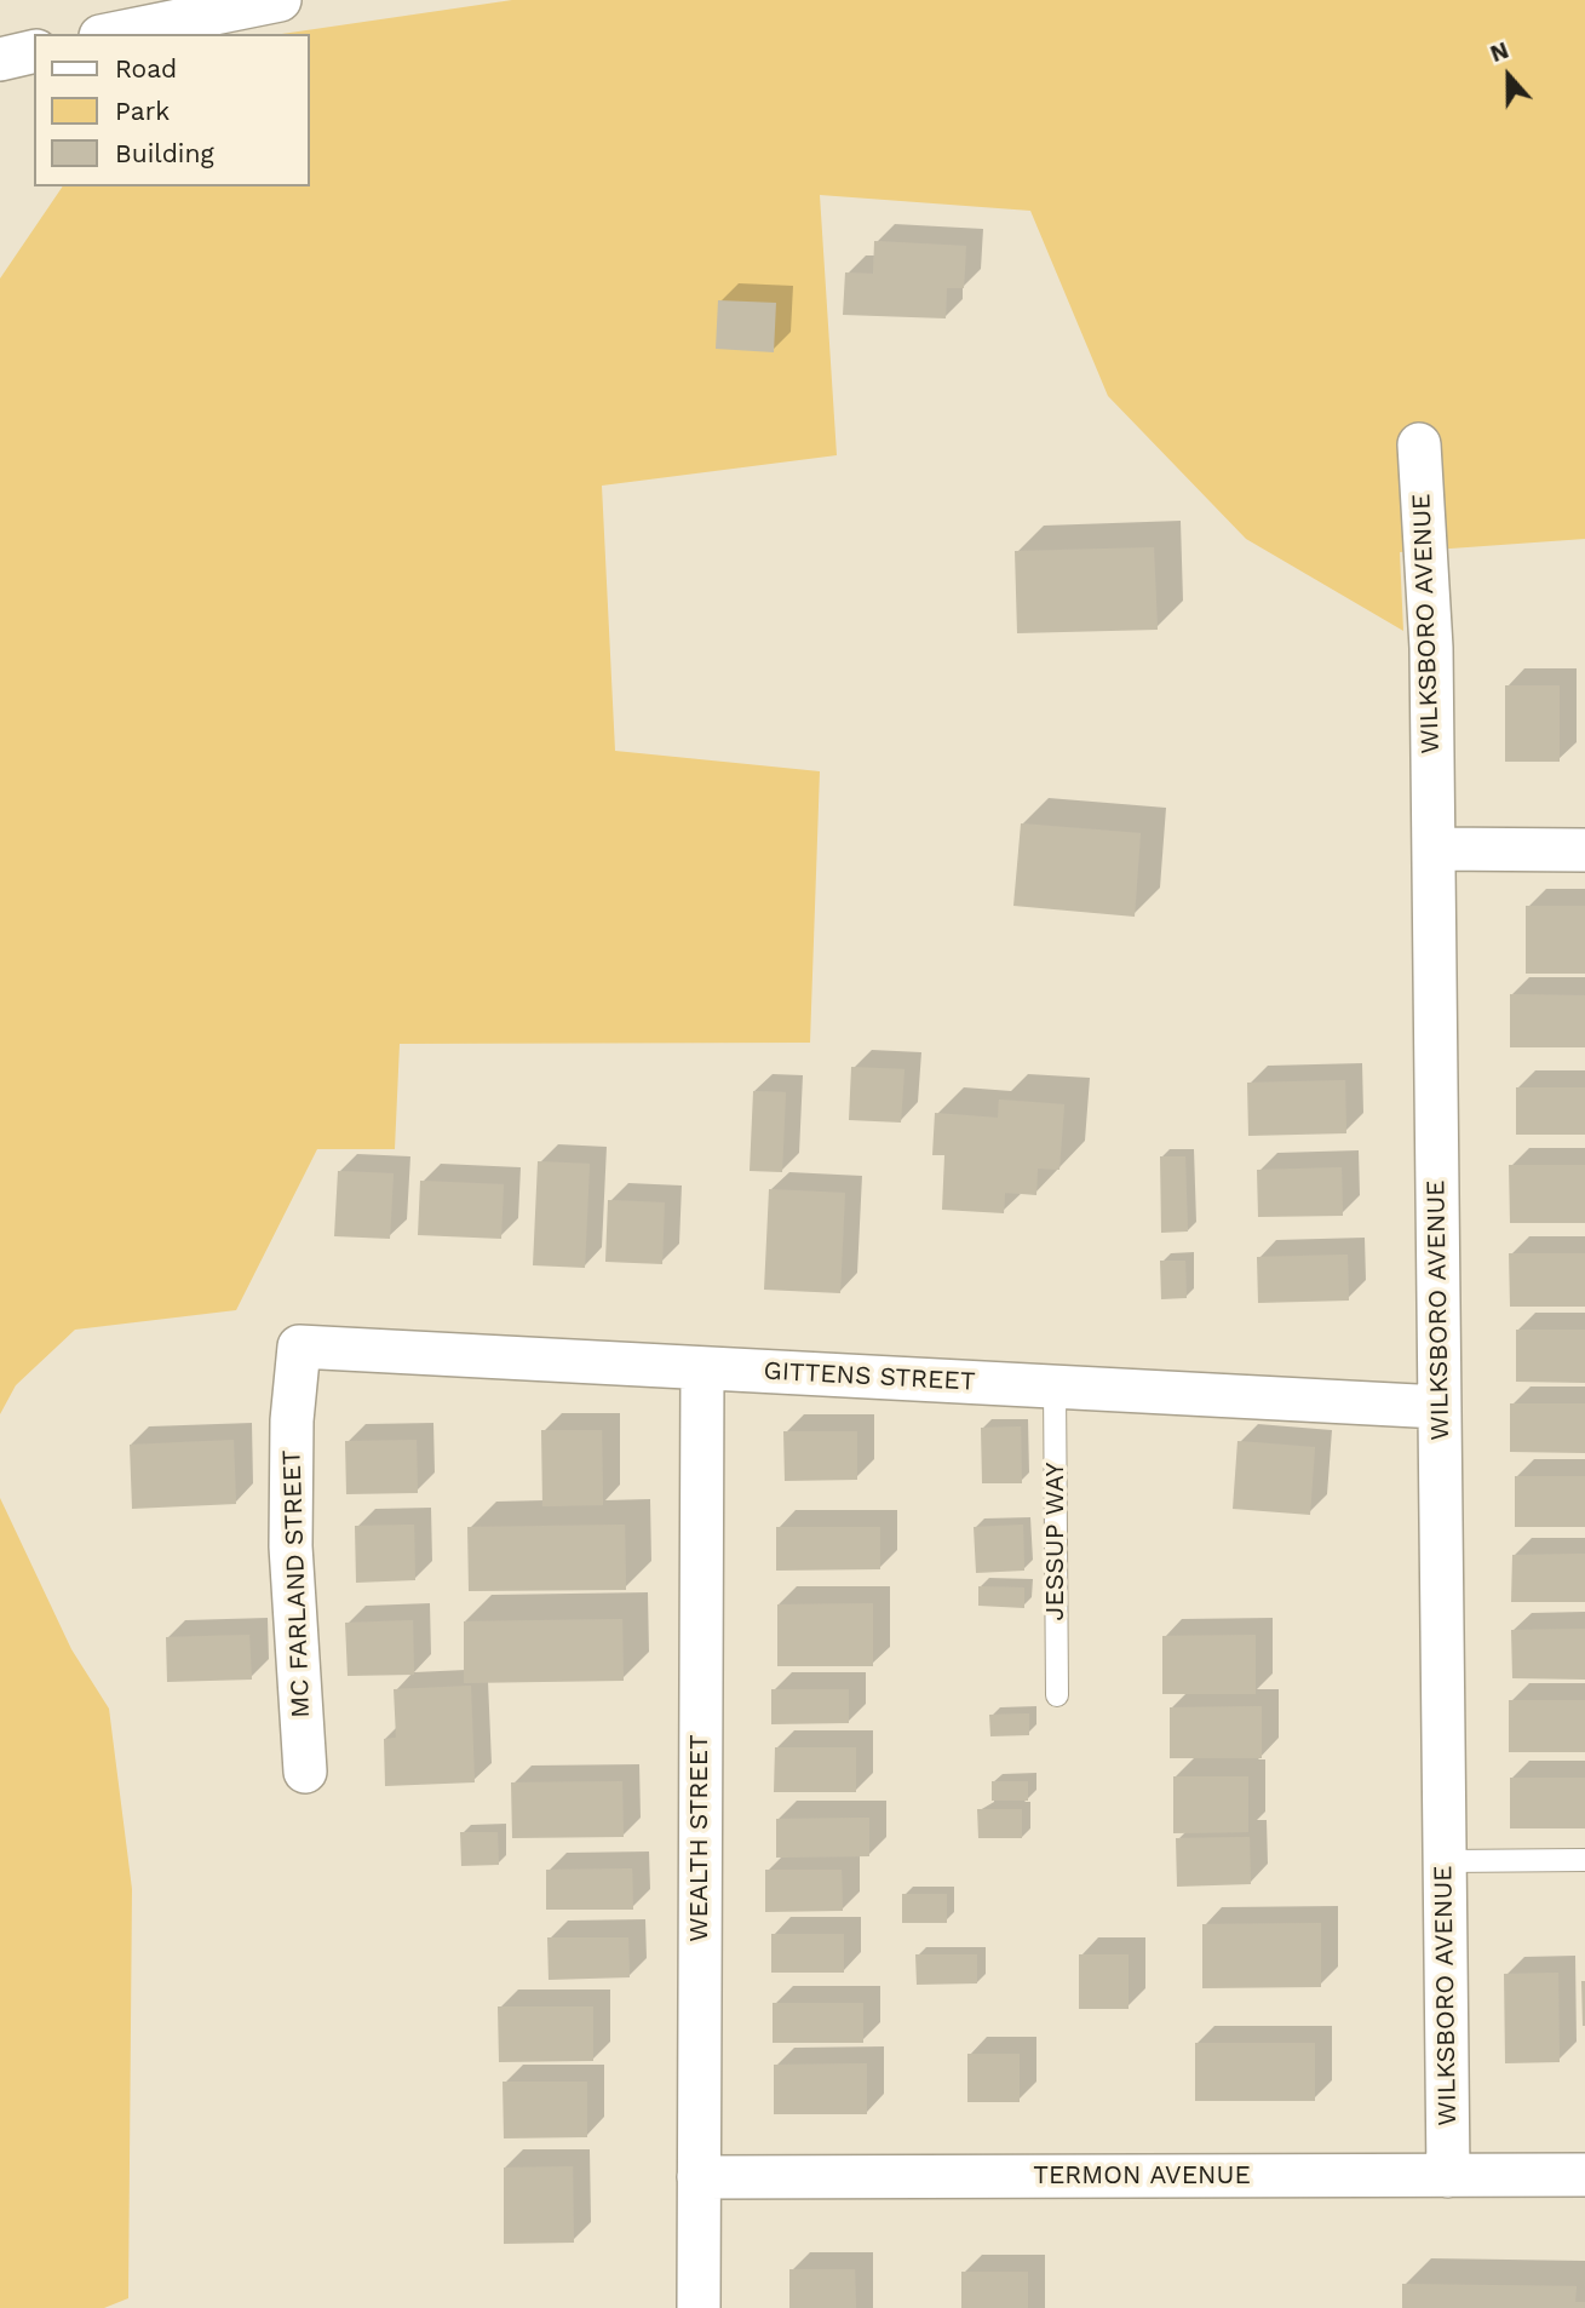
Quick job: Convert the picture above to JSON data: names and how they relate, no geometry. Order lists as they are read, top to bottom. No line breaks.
{"streets":{"street":["WILKSBORO AVENUE","GITTENS STREET","MC FARLAND STREET","WEALTH STREET","TERMON AVENUE"],"lane":["JESSUP WAY"]},"crossings":[["WILKSBORO AVENUE","GITTENS STREET"],["WILKSBORO AVENUE","TERMON AVENUE"],["GITTENS STREET","JESSUP WAY"],["GITTENS STREET","MC FARLAND STREET"],["GITTENS STREET","WEALTH STREET"],["WEALTH STREET","TERMON AVENUE"]],"legend":["Road","Park","Building"],"north":"top"}
